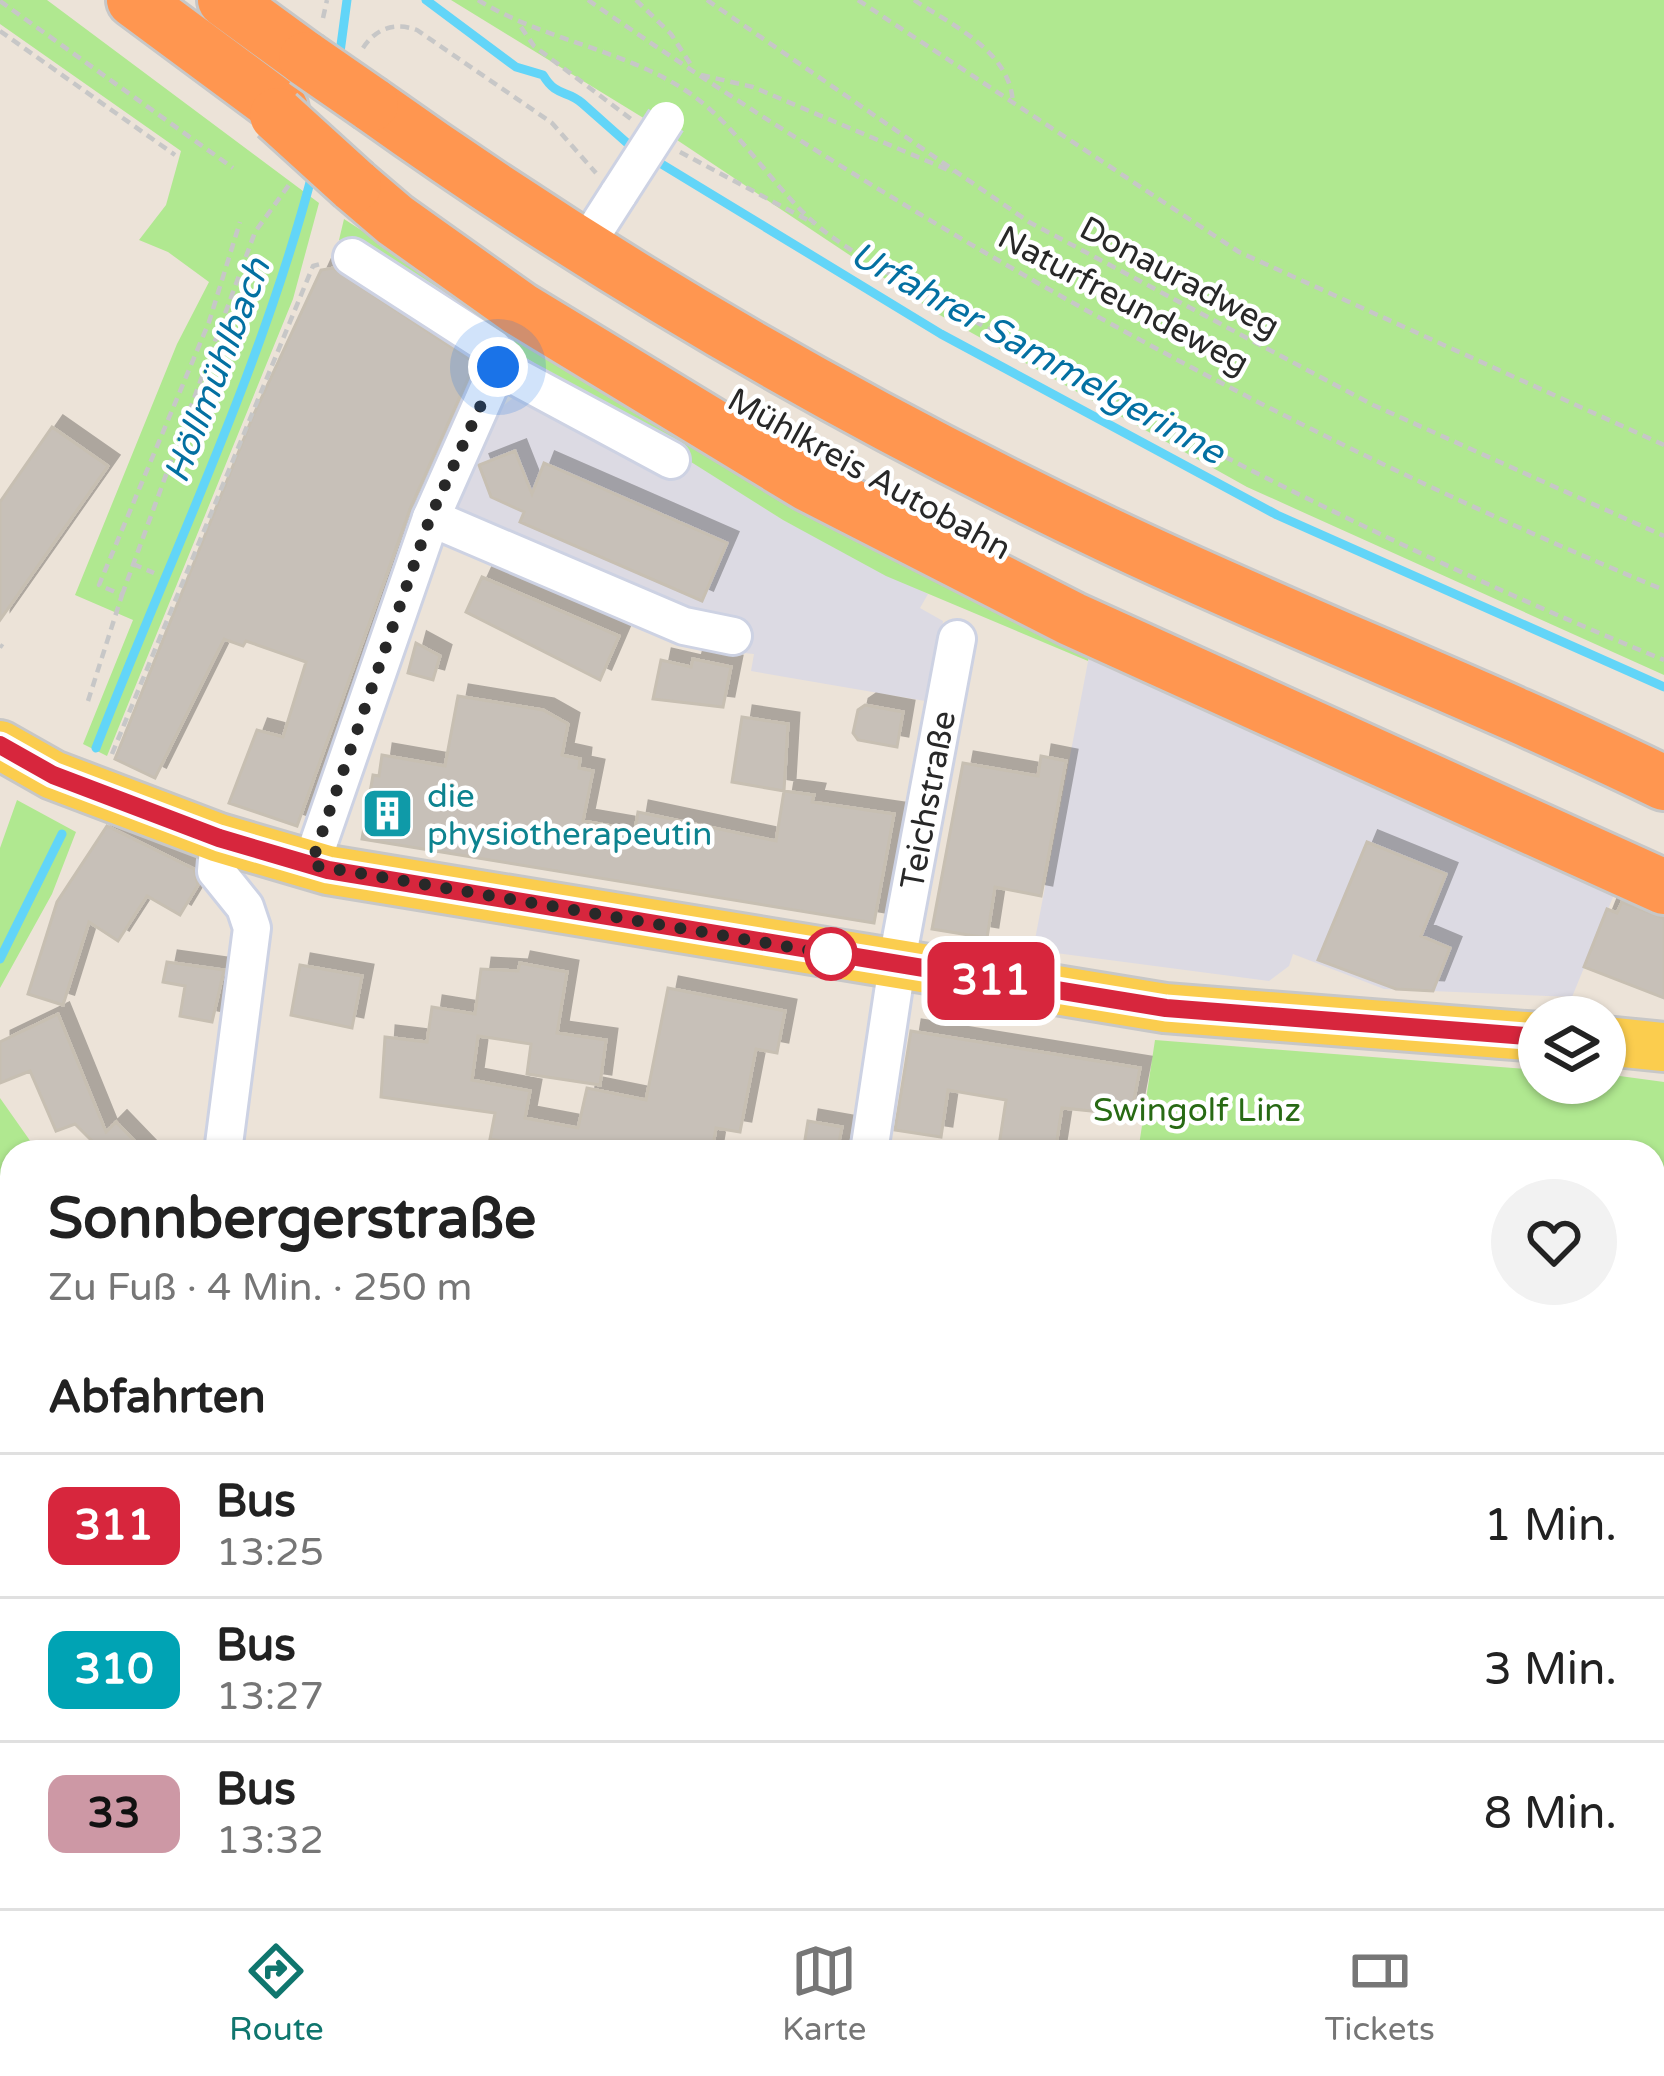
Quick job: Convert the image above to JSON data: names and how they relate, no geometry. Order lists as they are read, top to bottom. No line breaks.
{"streets":{"highway":["Mühlkreis Autobahn"],"street":["Teichstraße"],"path":["Donauradweg","Naturfreundeweg"]},"water":["Urfahrer Sammelgerinne","Höllmühlbach"],"parks":["Swingolf Linz"],"places":{"building":["die physiotherapeutin"]},"lines":["bus line 311"],"page":{"on_map":"311","heading":[["Sonnbergerstraße","Zu Fuß · 4 Min. · 250 m"],"Abfahrten"],"list":[{"mark":"311","name":"Bus","note":"13:25","value":"1 Min."},{"mark":"310","name":"Bus","note":"13:27","value":"3 Min."},{"mark":"33","name":"Bus","note":"13:32","value":"8 Min."}],"tabs":["Route","Karte","Tickets"]}}
